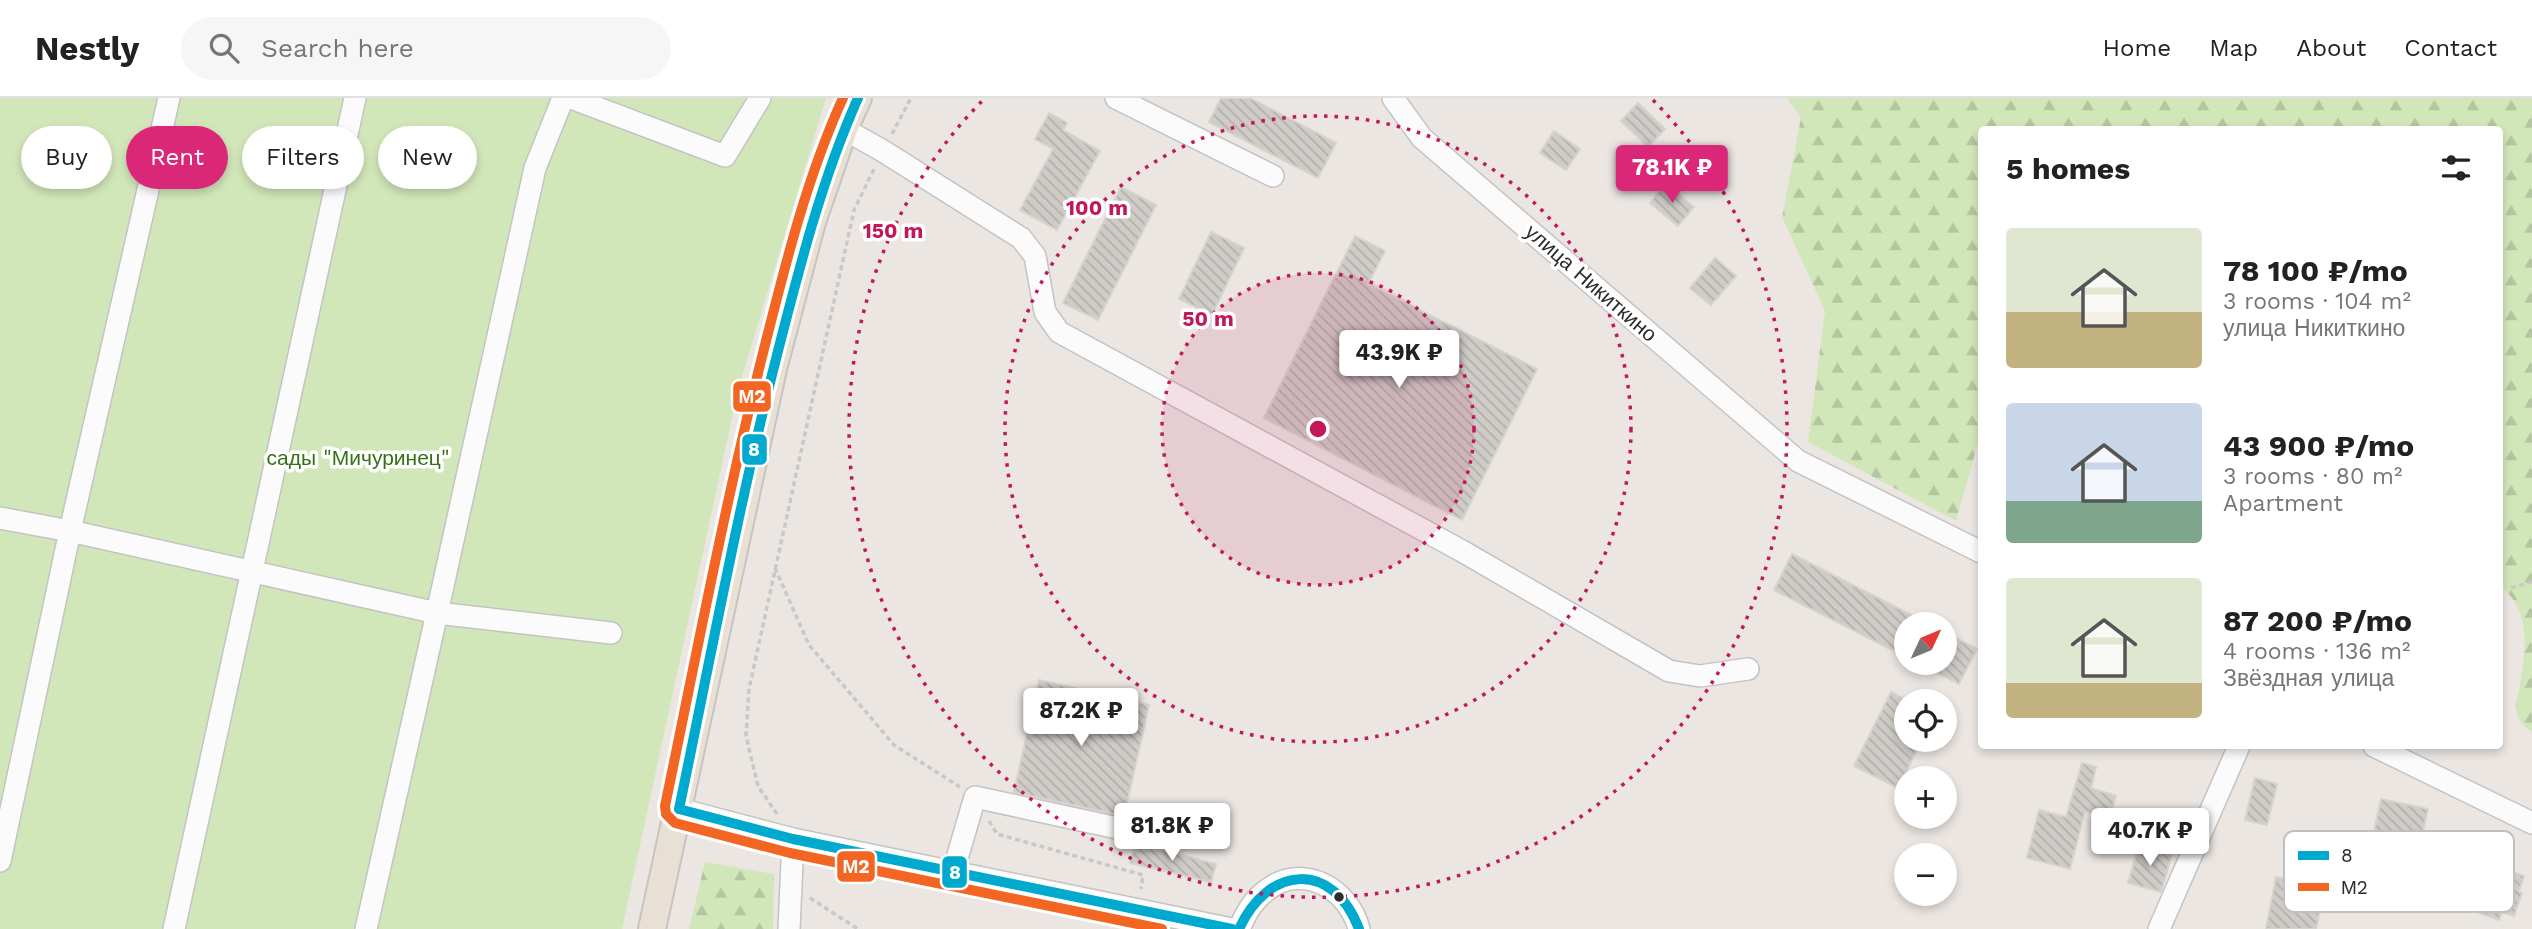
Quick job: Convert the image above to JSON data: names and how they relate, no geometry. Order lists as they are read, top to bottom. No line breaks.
{"streets":{"street":["улица Никиткино"]},"parks":["сады \"Мичуринец\""],"lines":["transit line 8","transit line М2"],"legend":["8","М2"],"north":"top right","page":{"header":"Nestly","search":"Search here","nav":["Home","Map","About","Contact"],"chip":["Buy","Rent","Filters","New"],"heading":"5 homes","price":["78.1K ₽","43.9K ₽","87.2K ₽","81.8K ₽","40.7K ₽"],"list":[{"name":"78 100 ₽/mo","note":"3 rooms · 104 m² · улица Никиткино"},{"name":"43 900 ₽/mo","note":"3 rooms · 80 m² · Apartment"},{"name":"87 200 ₽/mo","note":"4 rooms · 136 m² · Звёздная улица"}],"map_buttons":["+","−"]},"rings":["100 m","150 m","50 m"]}
